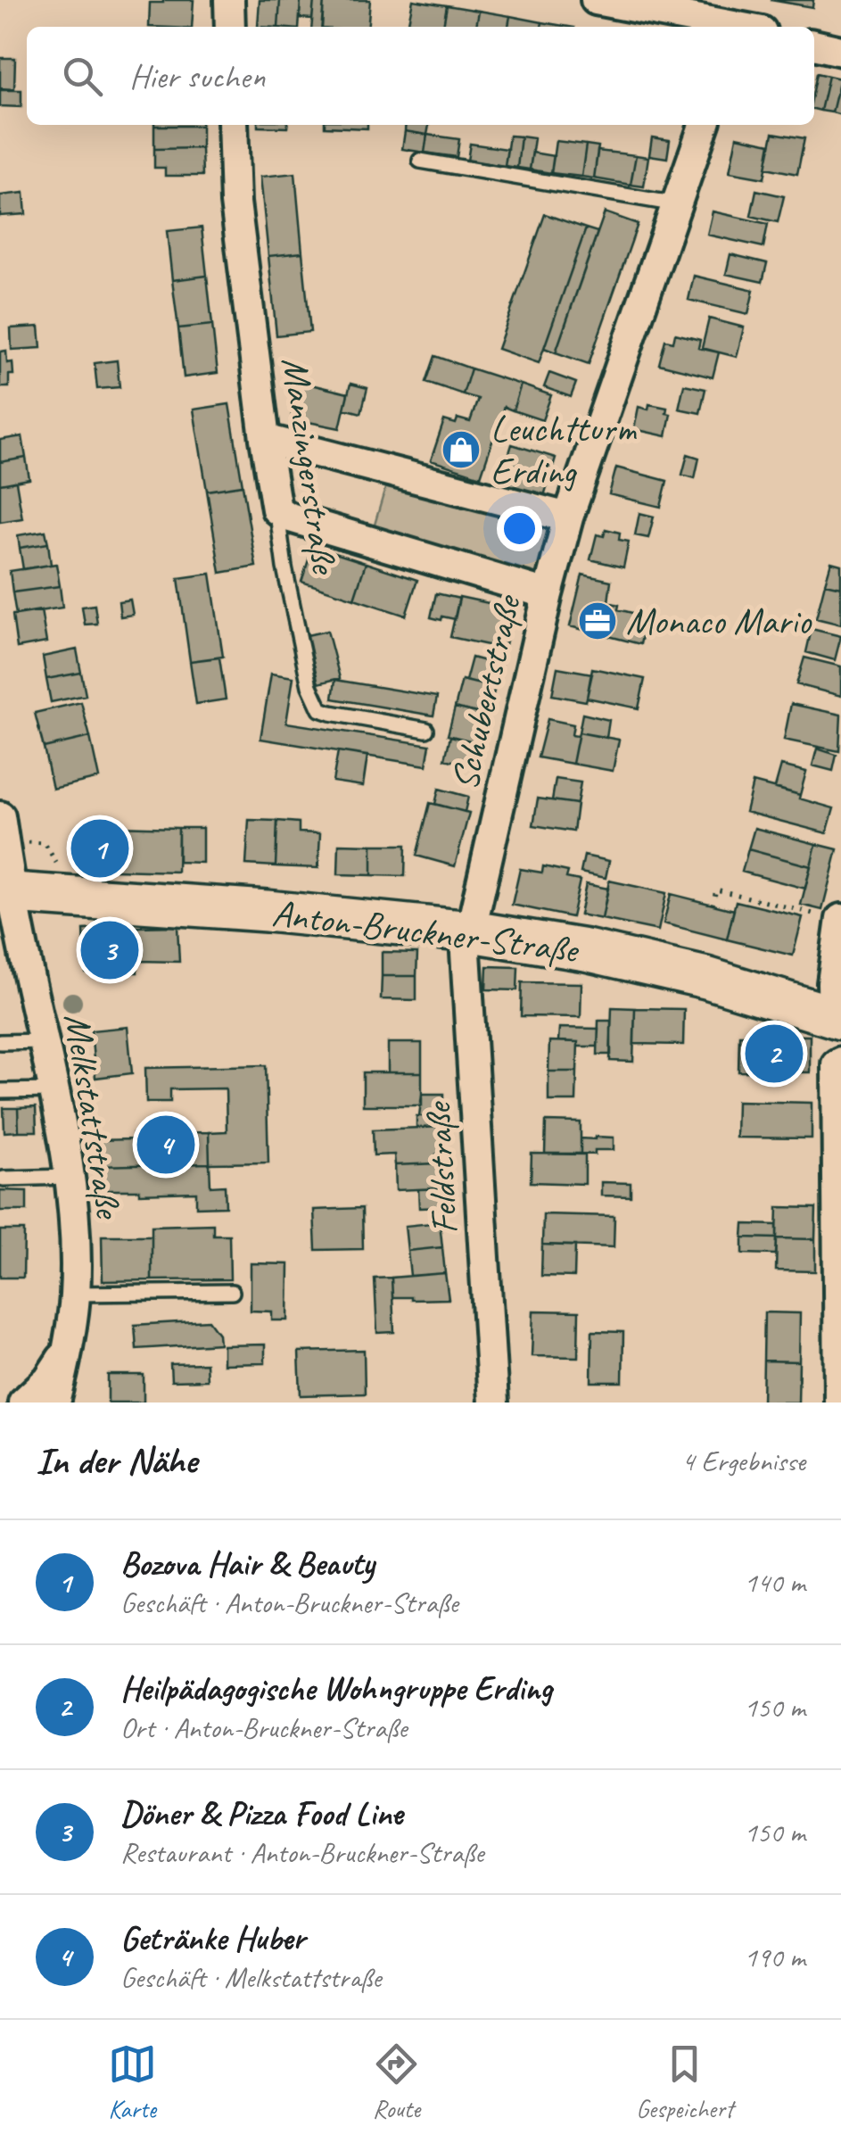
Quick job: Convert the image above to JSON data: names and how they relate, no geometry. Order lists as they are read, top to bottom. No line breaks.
{"streets":{"main road":["Anton-Bruckner-Straße"],"street":["Manzingerstraße","Schubertstraße","Melkstattstraße","Feldstraße"]},"crossings":[["Schubertstraße","Anton-Bruckner-Straße"],["Schubertstraße","Feldstraße"],["Anton-Bruckner-Straße","Melkstattstraße"],["Anton-Bruckner-Straße","Feldstraße"]],"places":{"shop":["Leuchtturm Erding"],"office":["Monaco Mario"]},"page":{"search":"Hier suchen","pins":["1","3","2","4"],"heading":["In der Nähe","4 Ergebnisse"],"list":[{"mark":"1","name":"Bozova Hair & Beauty","note":"Geschäft · Anton-Bruckner-Straße","value":"140 m"},{"mark":"2","name":"Heilpädagogische Wohngruppe Erding","note":"Ort · Anton-Bruckner-Straße","value":"150 m"},{"mark":"3","name":"Döner & Pizza Food Line","note":"Restaurant · Anton-Bruckner-Straße","value":"150 m"},{"mark":"4","name":"Getränke Huber","note":"Geschäft · Melkstattstraße","value":"190 m"}],"nav":["Karte","Route","Gespeichert"]}}
